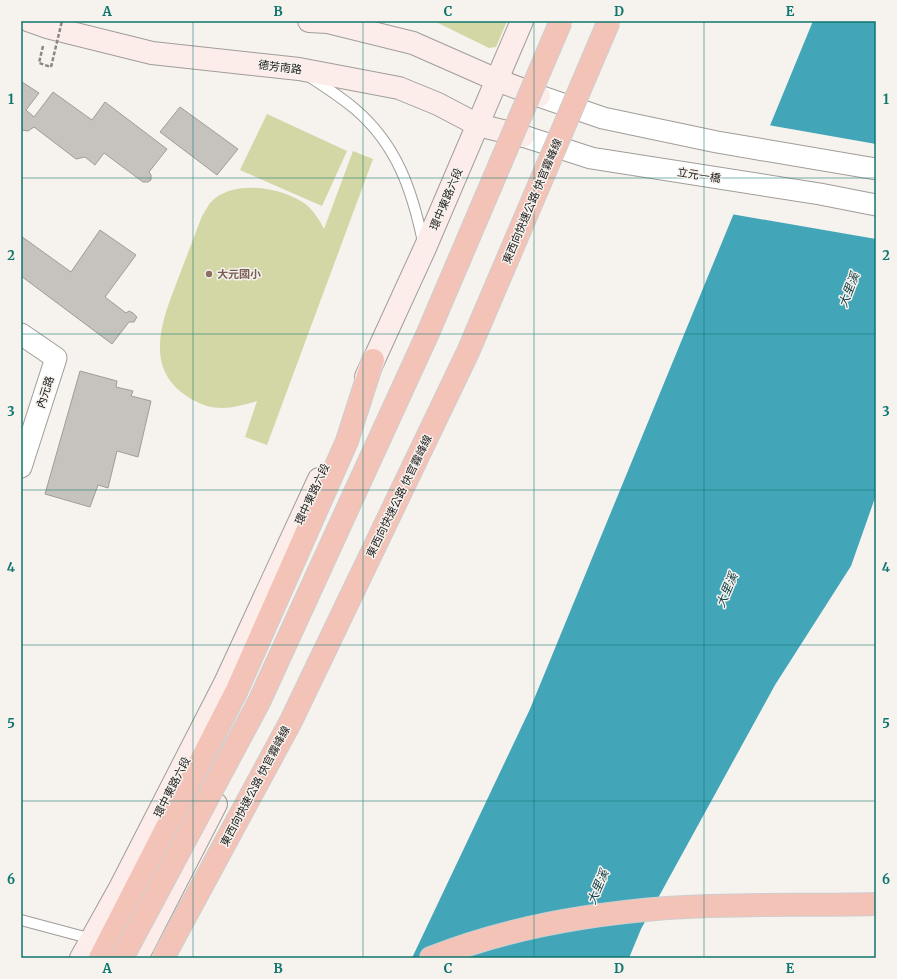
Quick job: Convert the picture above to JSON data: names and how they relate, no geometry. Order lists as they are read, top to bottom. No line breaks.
{"streets":{"highway":["東西向快速公路 快官霧峰線"],"street":["德芳南路","立元一橋","環中東路六段","內元路"]},"crossings":[["德芳南路","立元一橋"],["德芳南路","環中東路六段"]],"water":["大里溪"],"places":["大元國小"],"grid":{"columns":["A","B","C","D","E"],"rows":["1","2","3","4","5","6"]}}
